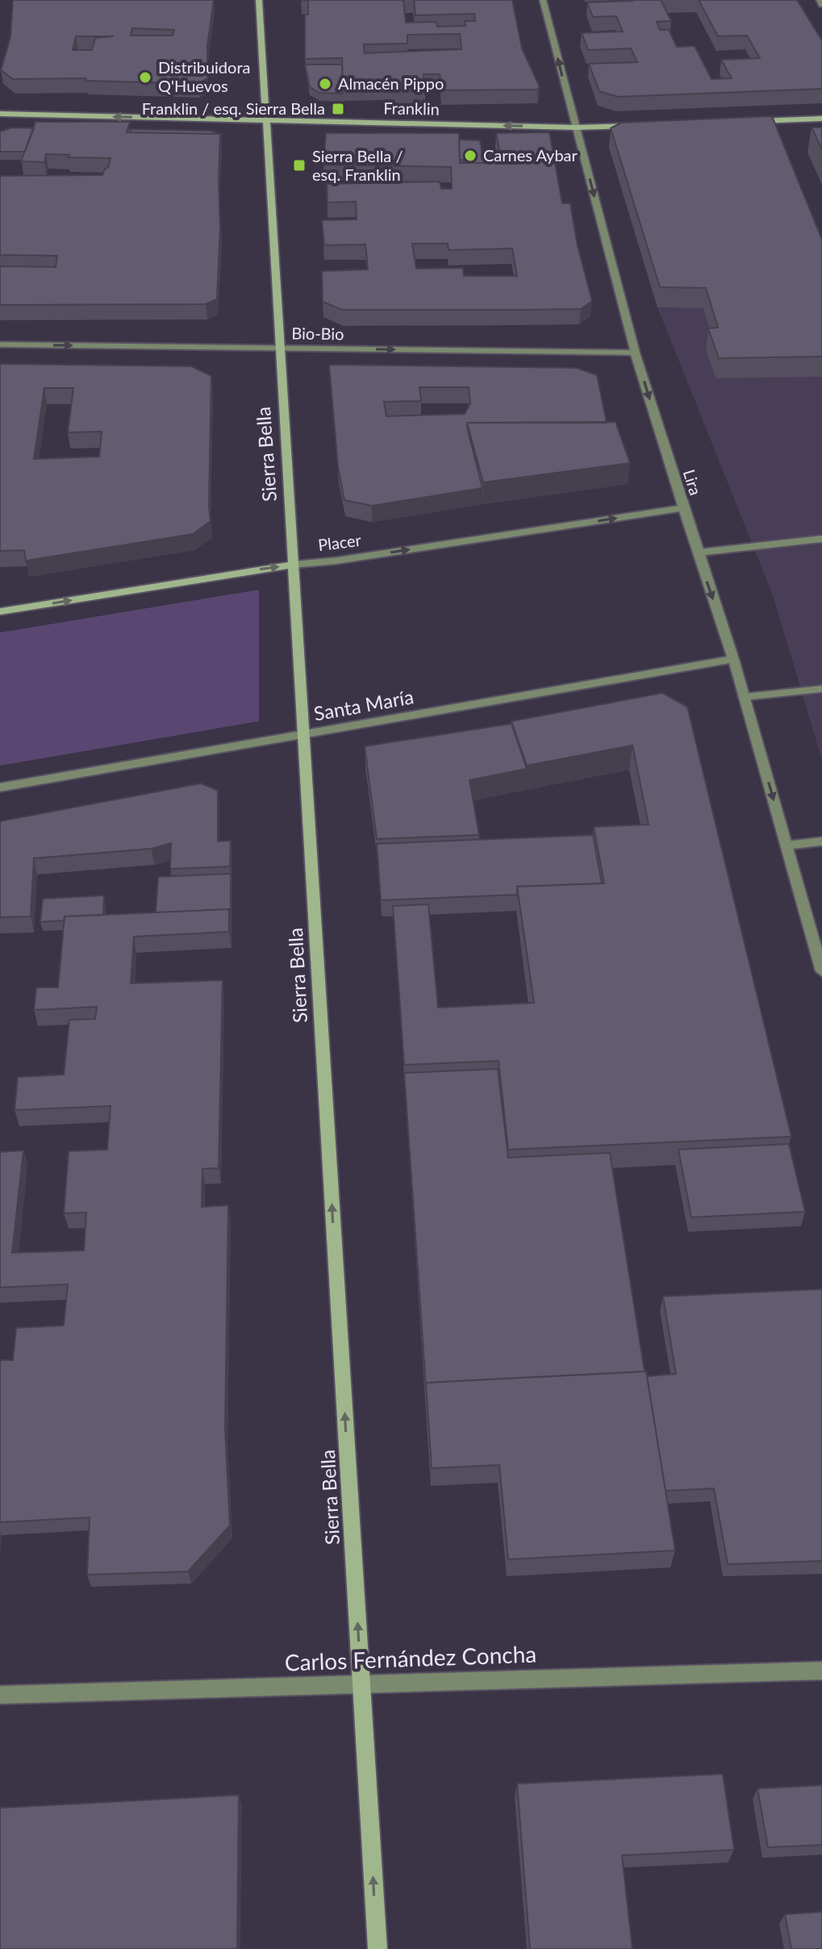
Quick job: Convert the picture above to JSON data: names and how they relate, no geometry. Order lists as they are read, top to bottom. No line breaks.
{"streets":{"main road":["Franklin","Sierra Bella","Placer"],"street":["Bio-Bio","Lira","Santa María","Carlos Fernández Concha"]},"crossings":[["Franklin","Sierra Bella"],["Franklin","Lira"],["Bio-Bio","Sierra Bella"],["Bio-Bio","Lira"],["Sierra Bella","Placer"],["Sierra Bella","Santa María"],["Sierra Bella","Carlos Fernández Concha"],["Lira","Placer"],["Lira","Santa María"]],"one_way":["Franklin","Bio-Bio","Sierra Bella","Placer"],"places":{"other":["Distribuidora Q'Huevos","Almacén Pippo","Carnes Aybar"],"transit":["Franklin / esq. Sierra Bella","Sierra Bella / esq. Franklin"]}}
